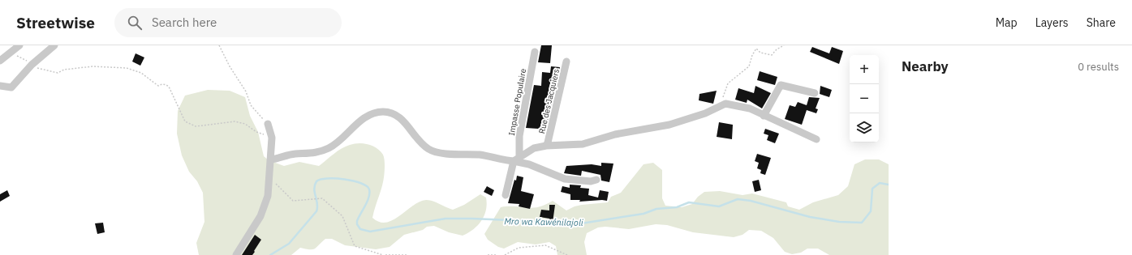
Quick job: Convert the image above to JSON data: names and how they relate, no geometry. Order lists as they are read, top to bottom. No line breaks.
{"streets":{"lane":["Rue des Jacquiers","Impasse Populaire"]},"crossings":[["Rue des Jacquiers","Impasse Populaire"]],"water":["Mro wa Kawénilajoli"],"page":{"header":"Streetwise","search":"Search here","nav":["Map","Layers","Share"],"heading":["Nearby","0 results"],"map_buttons":["+","−"]}}
